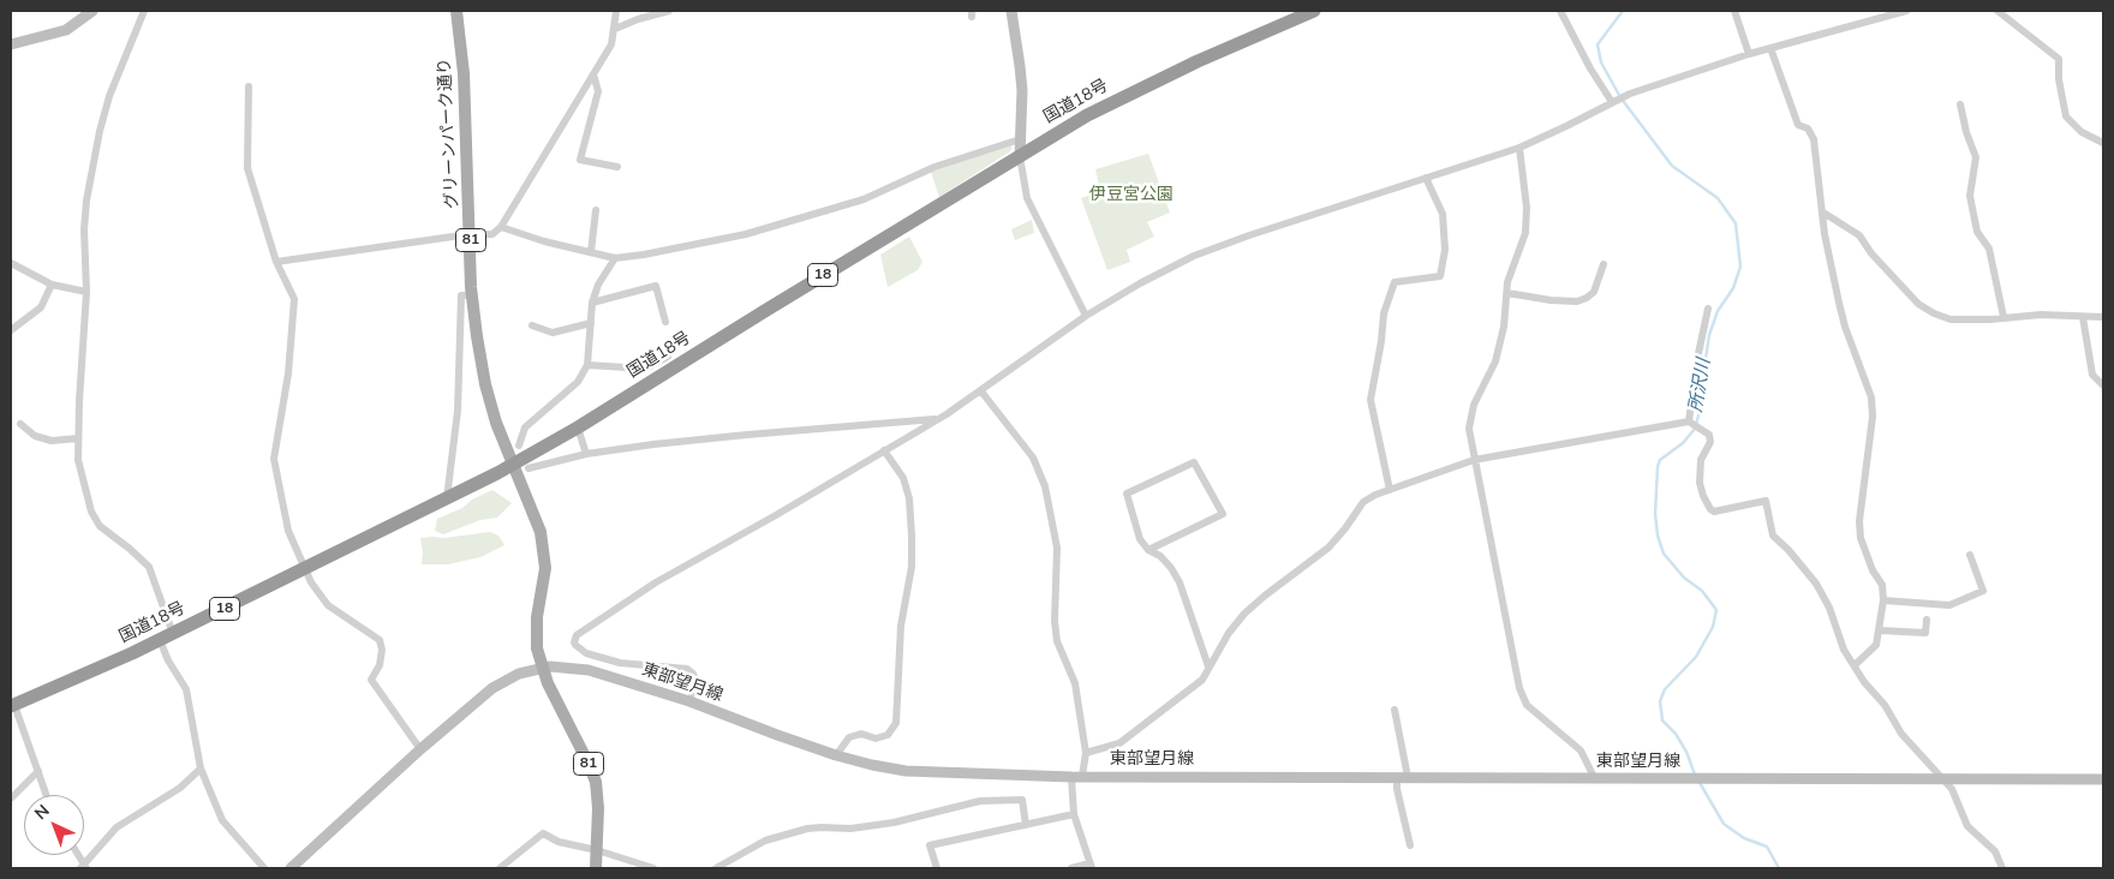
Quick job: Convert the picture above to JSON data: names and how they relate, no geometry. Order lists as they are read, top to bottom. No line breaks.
{"streets":{"highway":["国道18号","18"],"main road":["グリーンパーク通り","81","東部望月線"]},"crossings":[["国道18号","グリーンパーク通り"],["国道18号","81"],["グリーンパーク通り","81"],["81","東部望月線"]],"water":["所沢川"],"parks":["伊豆宮公園"],"north":"top left"}
